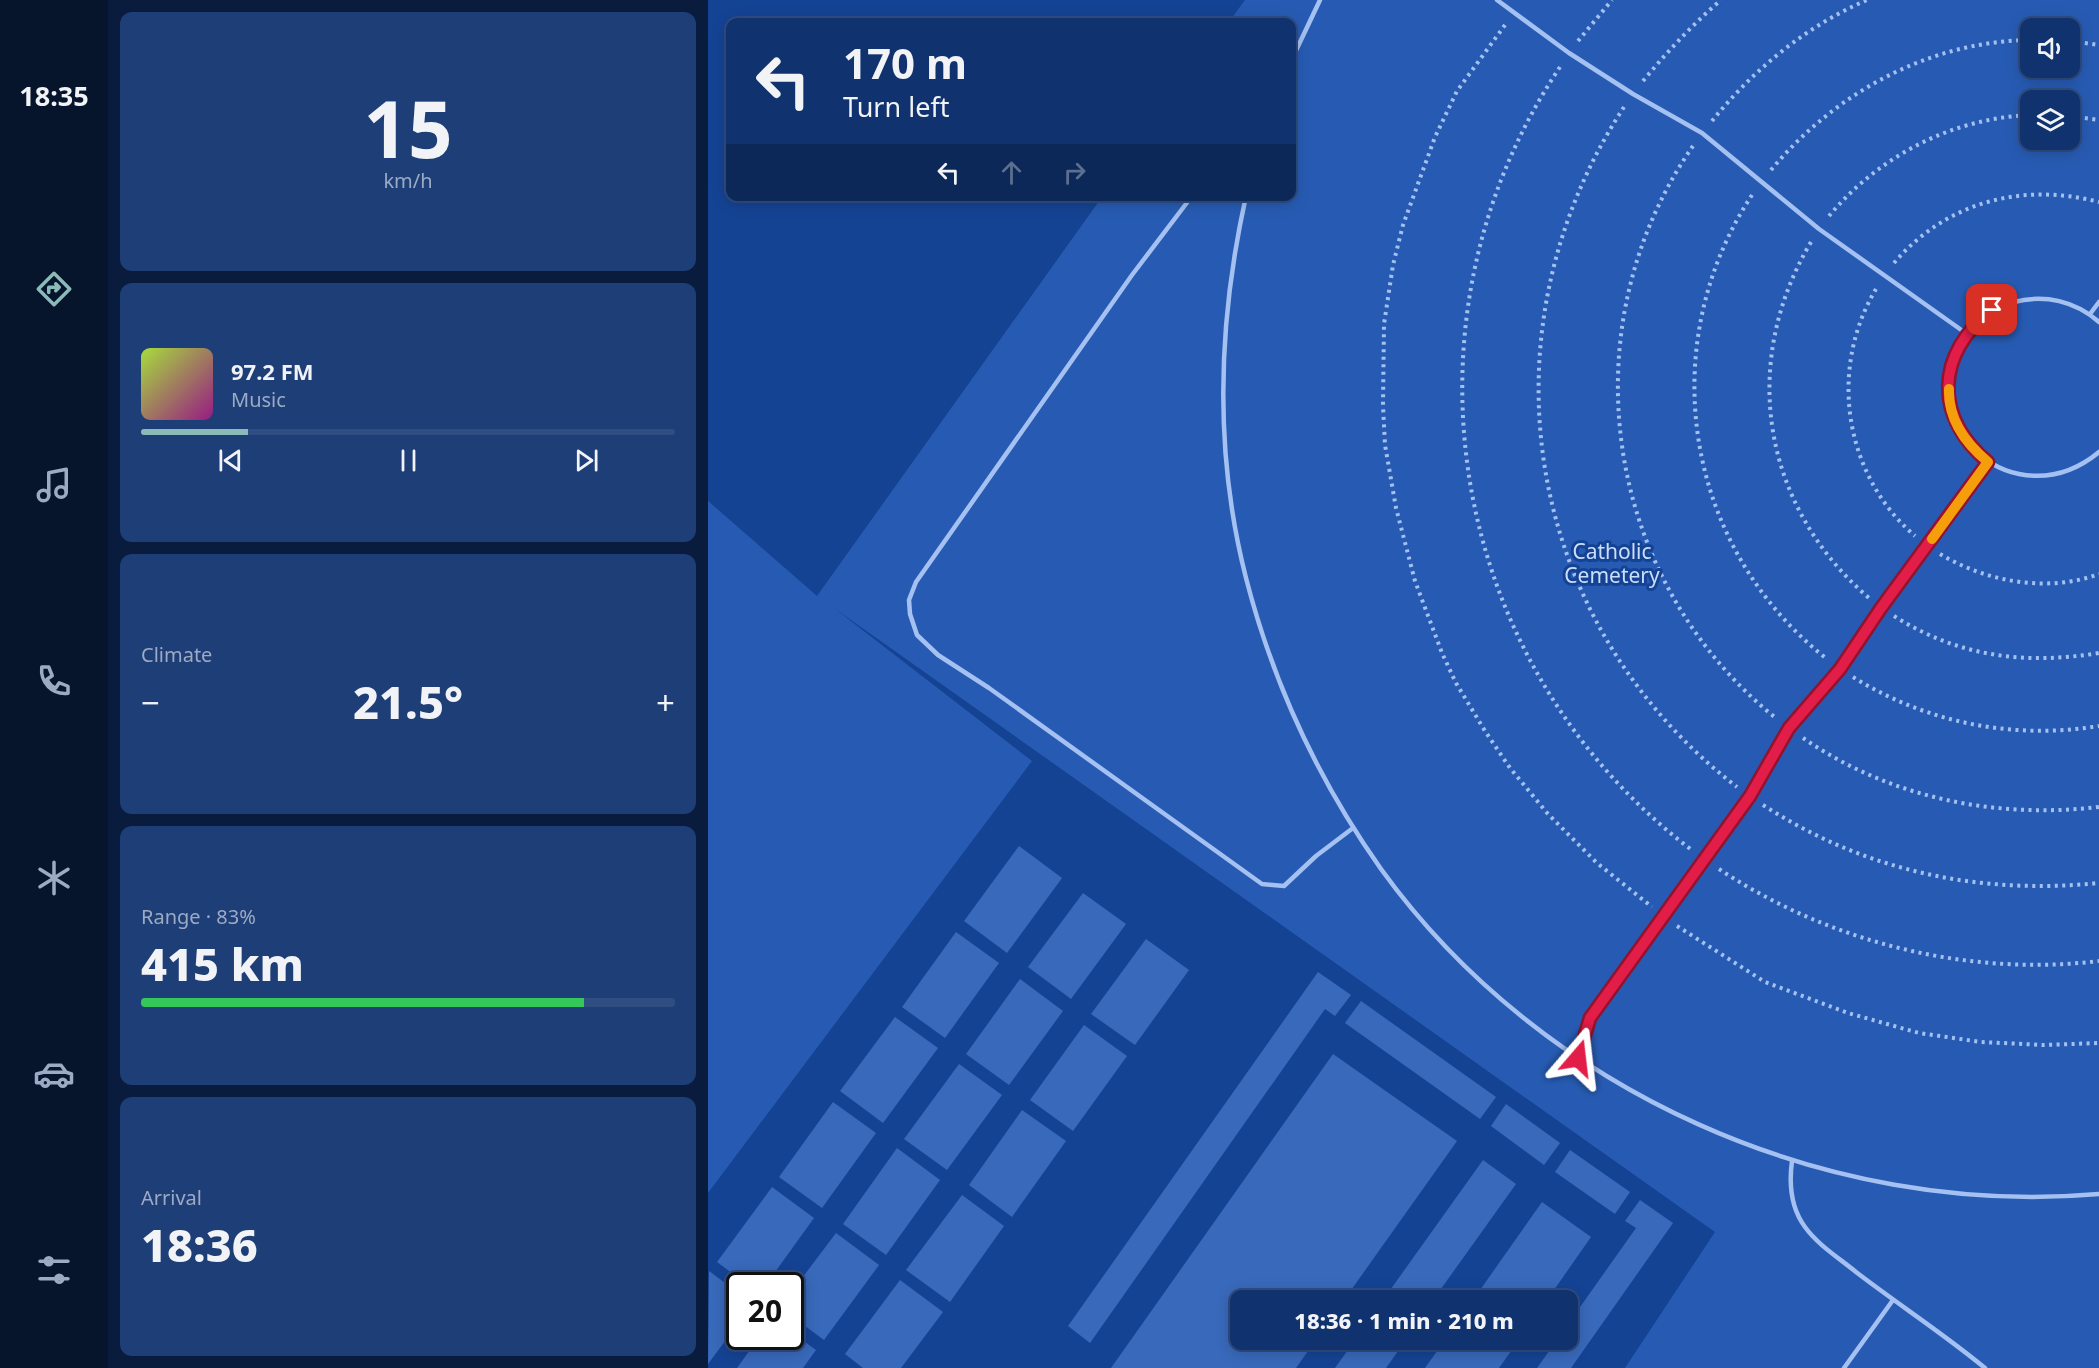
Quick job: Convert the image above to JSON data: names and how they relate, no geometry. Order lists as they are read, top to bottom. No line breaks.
{"parks":["Catholic Cemetery"],"page":{"tabs":"18:35","tile":[["15","km/h"],"Climate",["Range · 83%","415 km"],["Arrival","18:36"]],"turn":["170 m","Turn left"],"song":["97.2 FM","Music"],"heat":["−","21.5°","+"],"limit":"20","trip":"18:36 · 1 min · 210 m"}}
